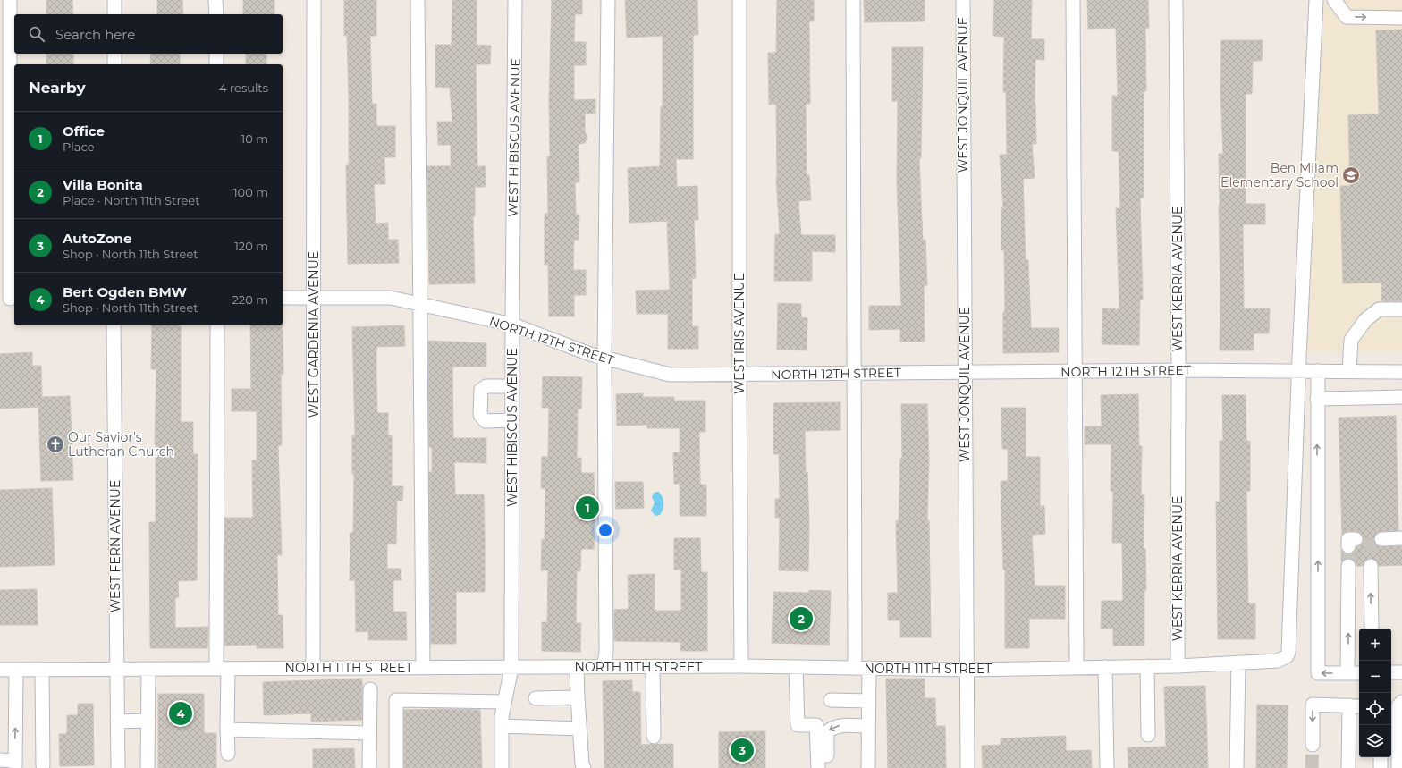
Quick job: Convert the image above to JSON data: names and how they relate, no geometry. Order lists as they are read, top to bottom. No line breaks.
{"streets":{"street":["WEST JONQUIL AVENUE","WEST HIBISCUS AVENUE","WEST KERRIA AVENUE","WEST IRIS AVENUE","WEST GARDENIA AVENUE","NORTH 12TH STREET","WEST FERN AVENUE","NORTH 11TH STREET"]},"crossings":[["WEST JONQUIL AVENUE","NORTH 12TH STREET"],["WEST JONQUIL AVENUE","NORTH 11TH STREET"],["WEST HIBISCUS AVENUE","NORTH 12TH STREET"],["WEST HIBISCUS AVENUE","NORTH 11TH STREET"],["WEST KERRIA AVENUE","NORTH 12TH STREET"],["WEST KERRIA AVENUE","NORTH 11TH STREET"],["WEST IRIS AVENUE","NORTH 12TH STREET"],["WEST IRIS AVENUE","NORTH 11TH STREET"],["WEST GARDENIA AVENUE","NORTH 12TH STREET"],["WEST GARDENIA AVENUE","NORTH 11TH STREET"],["NORTH 12TH STREET","NORTH 11TH STREET"],["WEST FERN AVENUE","NORTH 11TH STREET"]],"places":{"school or university":["Ben Milam Elementary School"],"church":["Our Savior's Lutheran Church"]},"page":{"search":"Search here","heading":["Nearby","4 results"],"list":[{"mark":"1","name":"Office","note":"Place","value":"10 m"},{"mark":"2","name":"Villa Bonita","note":"Place · North 11th Street","value":"100 m"},{"mark":"3","name":"AutoZone","note":"Shop · North 11th Street","value":"120 m"},{"mark":"4","name":"Bert Ogden BMW","note":"Shop · North 11th Street","value":"220 m"}],"pins":["1","2","4","3"],"map_buttons":["+","−"]}}
